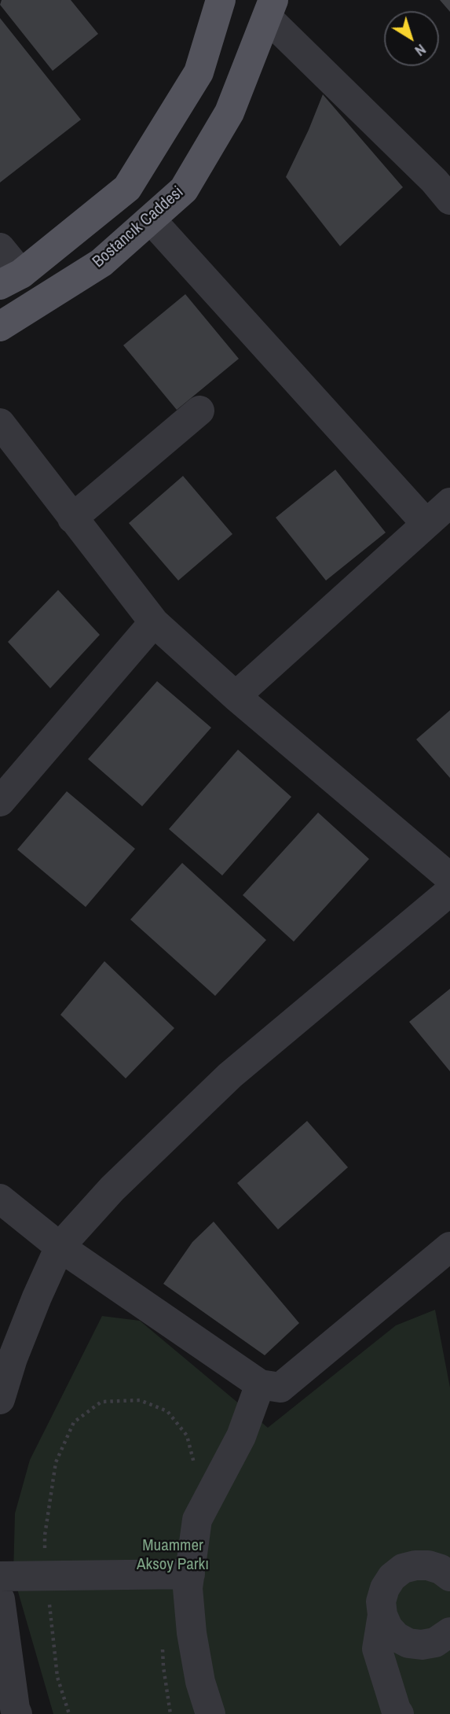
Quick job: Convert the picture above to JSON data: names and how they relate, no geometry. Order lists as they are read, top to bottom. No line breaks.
{"streets":{"main road":["Bostancık Caddesi"]},"parks":["Muammer Aksoy Parkı"],"north":"bottom right"}
